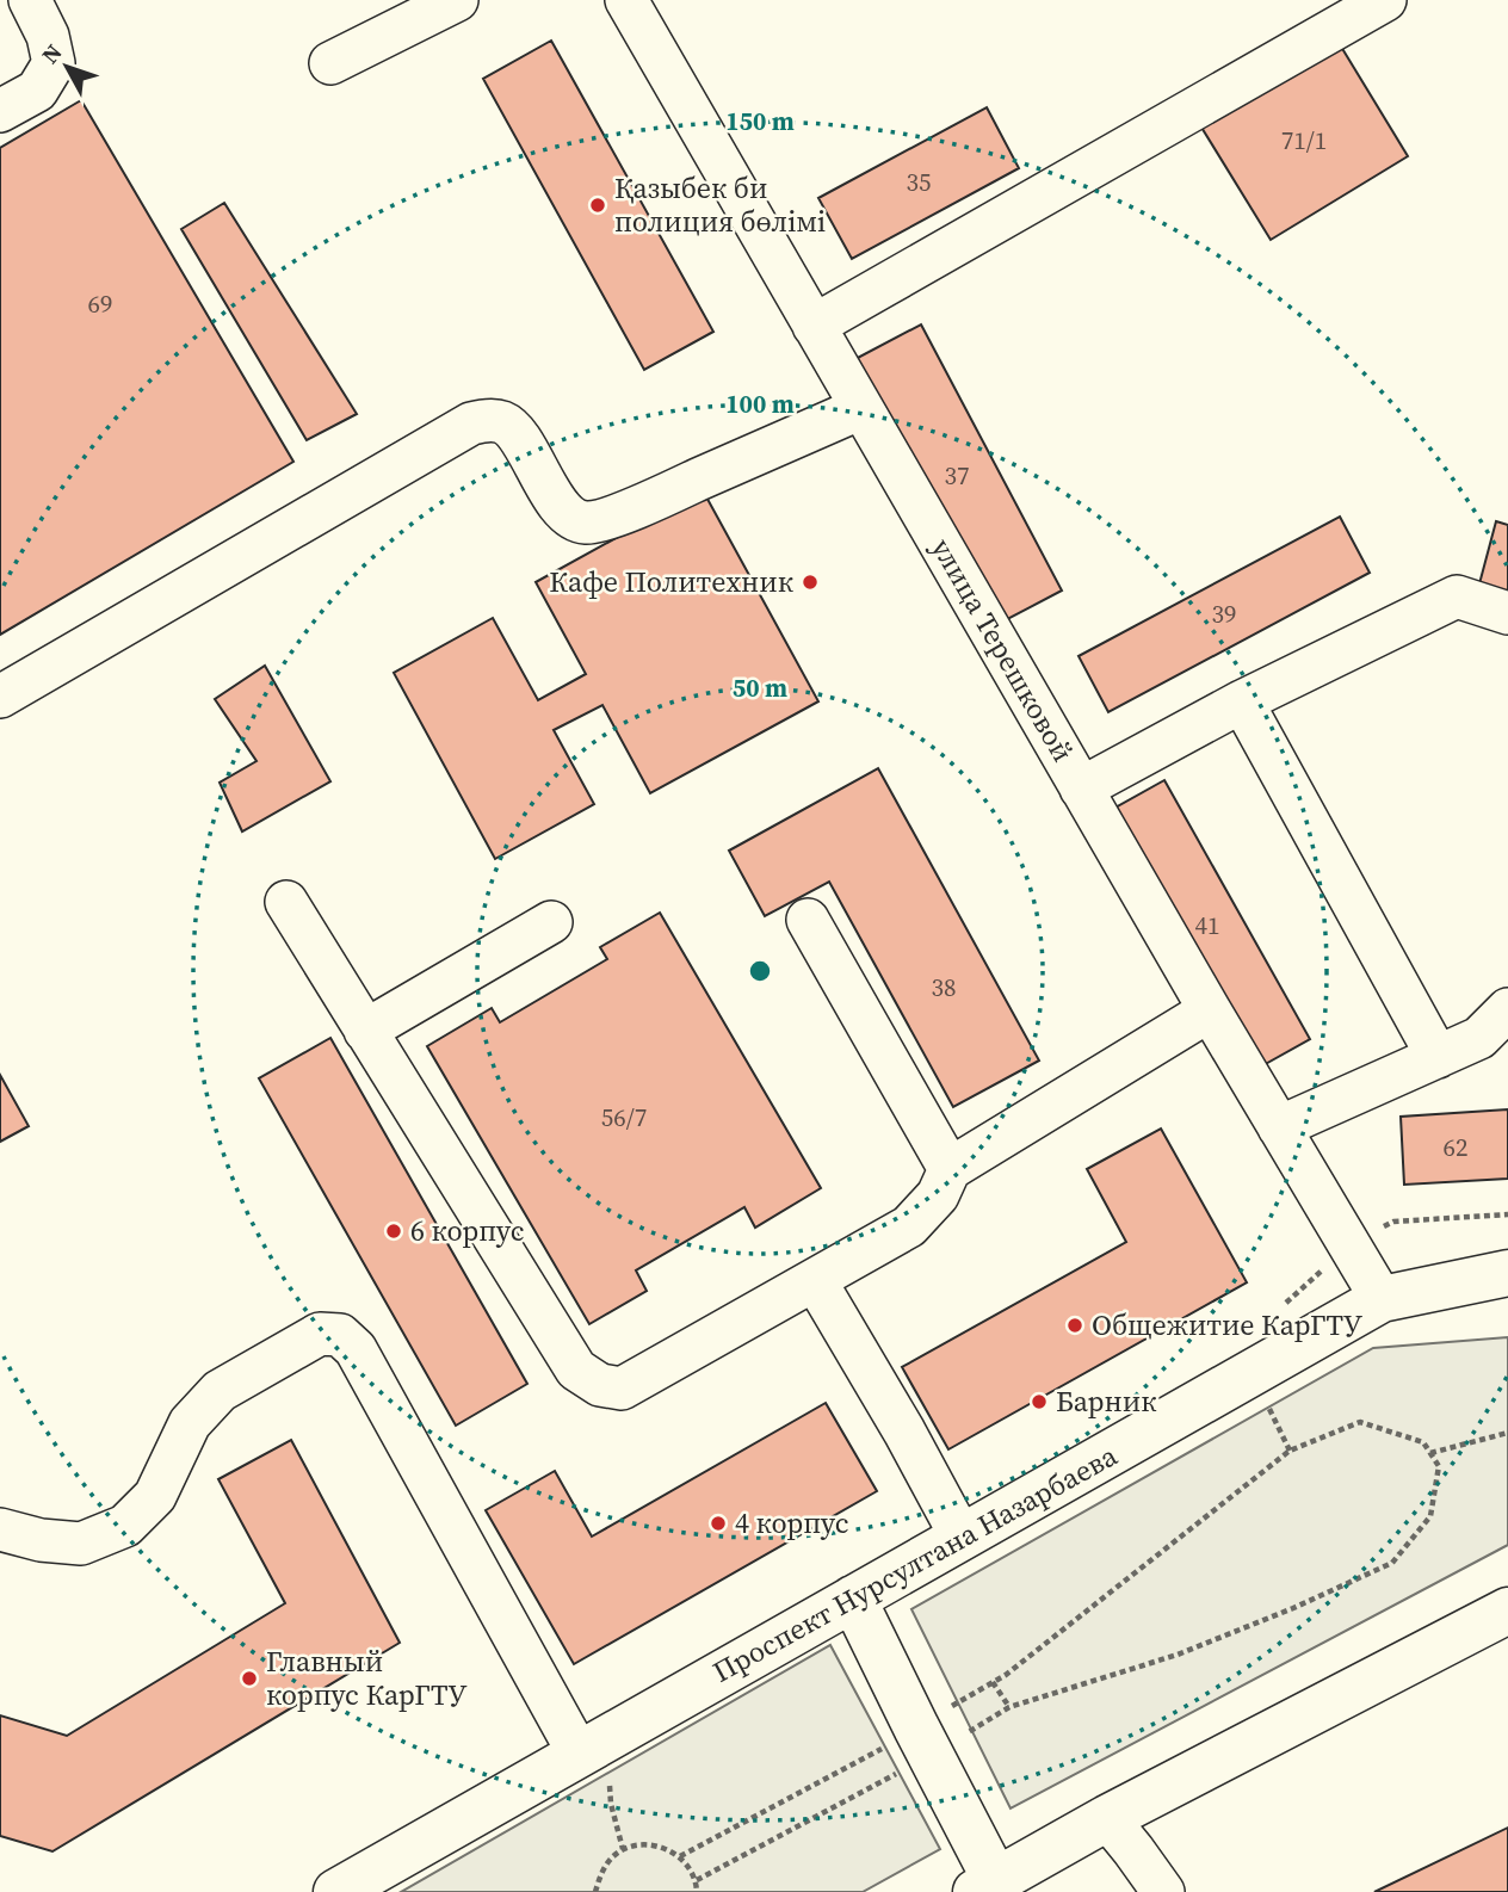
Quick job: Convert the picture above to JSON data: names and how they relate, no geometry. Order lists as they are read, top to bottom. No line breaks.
{"streets":{"main road":["Проспект Нурсултана Назарбаева"],"street":["улица Терешковой"]},"crossings":[["улица Терешковой","Проспект Нурсултана Назарбаева"]],"places":["Қазыбек би полиция бөлімі","Кафе Политехник","6 корпус","Общежитие КарГТУ","Барник","4 корпус","Главный корпус КарГТУ"],"house_numbers":["71/1","35","69","37","39","41","38","56/7","62"],"north":"top left","rings":["150 m","100 m","50 m"]}
